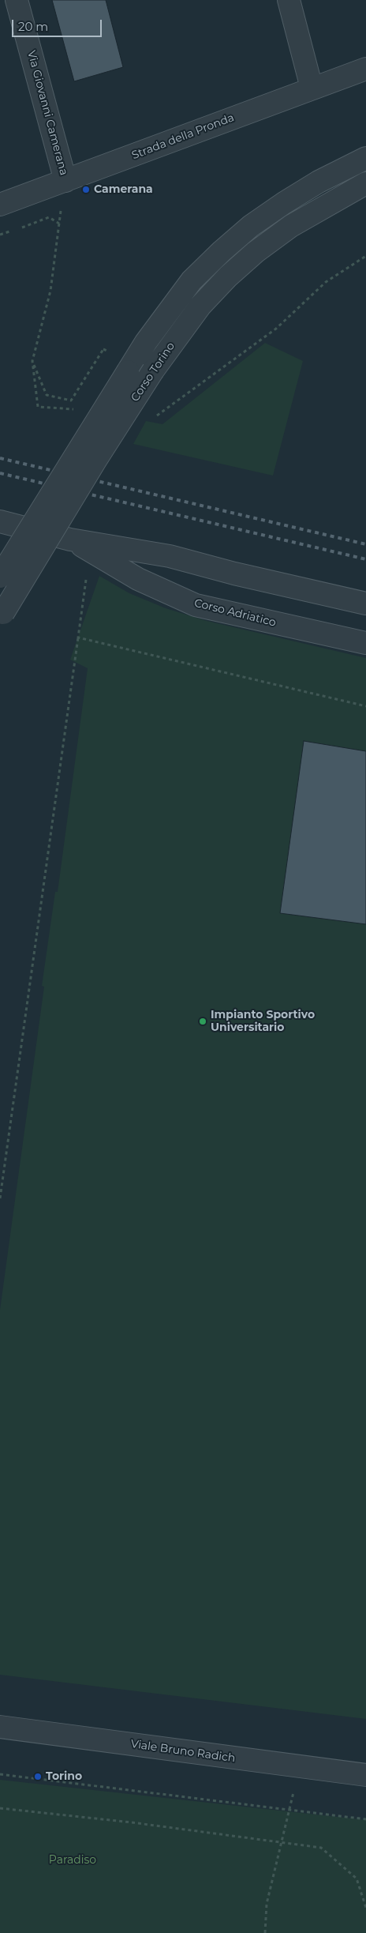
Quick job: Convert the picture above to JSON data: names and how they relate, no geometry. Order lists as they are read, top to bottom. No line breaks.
{"streets":{"street":["Via Giovanni Camerana","Strada della Pronda","Corso Torino","Corso Adriatico","Viale Bruno Radich"]},"crossings":[["Via Giovanni Camerana","Strada della Pronda"]],"parks":["Paradiso"],"places":["Camerana","Impianto Sportivo Universitario","Torino"],"scale_bar":"20 m"}
